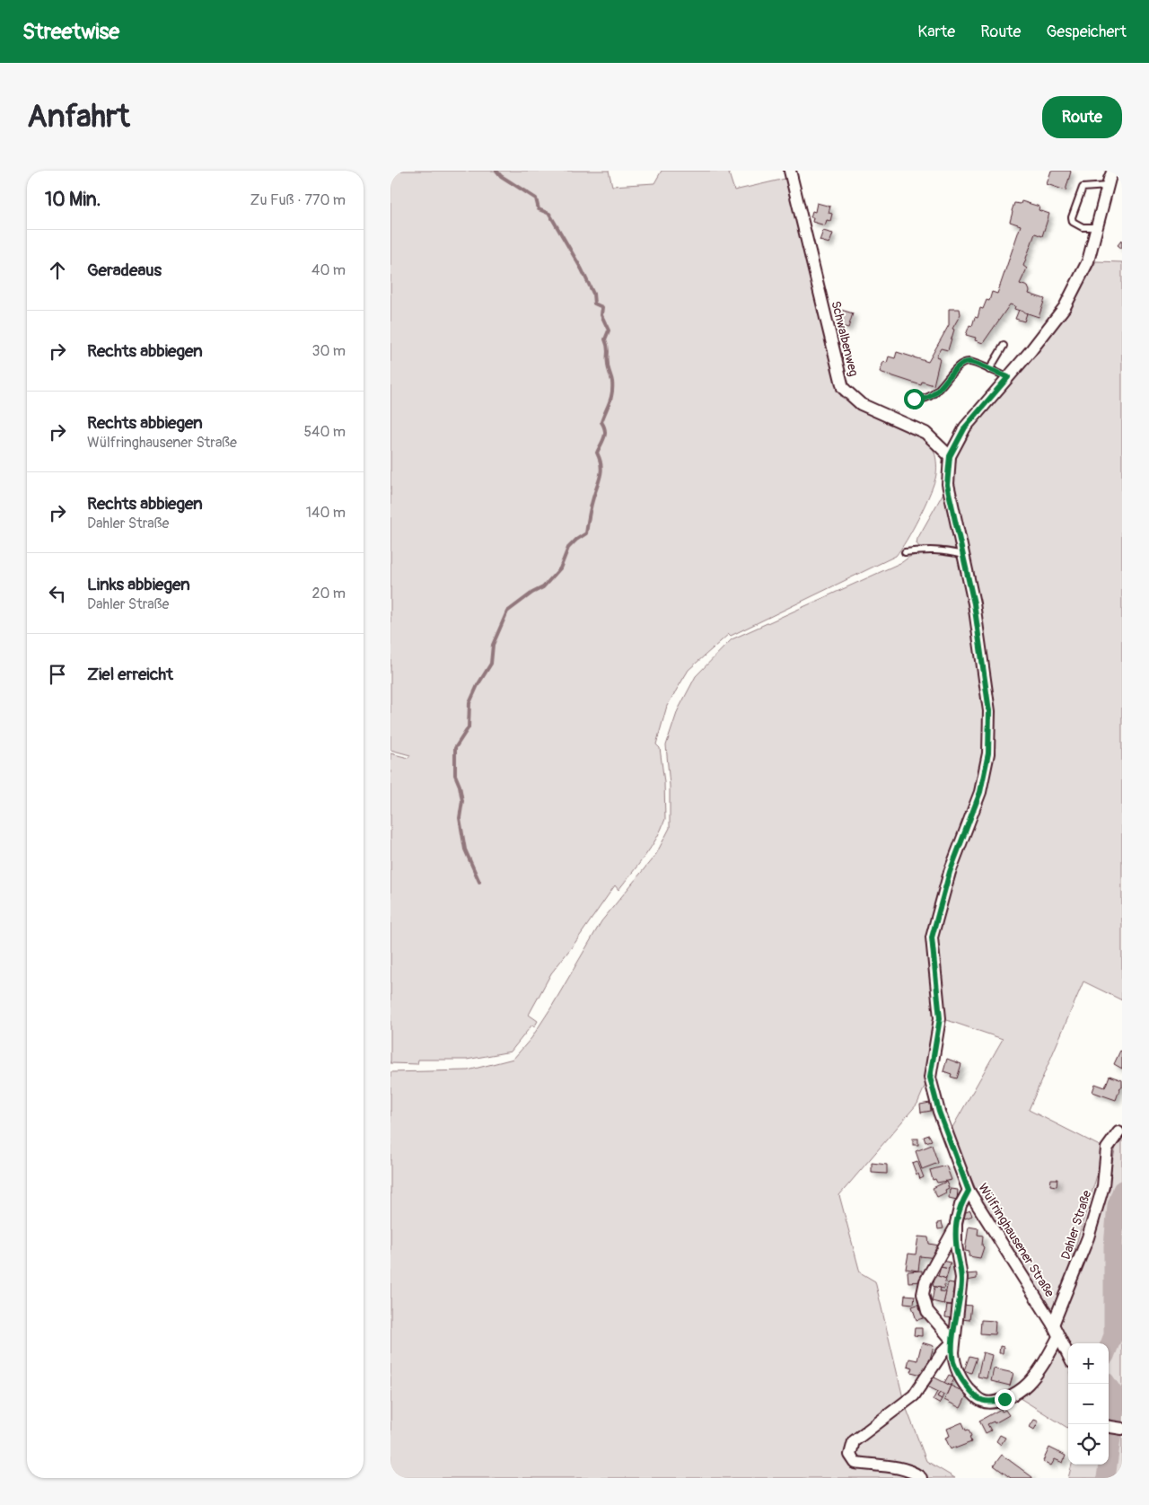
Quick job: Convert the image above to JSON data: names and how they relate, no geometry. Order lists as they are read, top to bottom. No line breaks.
{"streets":{"street":["Schwalbenweg","Dahler Straße","Wülfringhausener Straße"]},"crossings":[["Schwalbenweg","Wülfringhausener Straße"],["Dahler Straße","Wülfringhausener Straße"]],"page":{"header":"Streetwise","nav":["Karte","Route","Gespeichert"],"buttons":"Route","title":"Anfahrt","heading":["10 Min.","Zu Fuß · 770 m"],"list":[["Geradeaus","40 m"],["Rechts abbiegen","30 m"],["Rechts abbiegen","Wülfringhausener Straße","540 m"],["Rechts abbiegen","Dahler Straße","140 m"],["Links abbiegen","Dahler Straße","20 m"],"Ziel erreicht"],"map_buttons":["+","−"]}}
